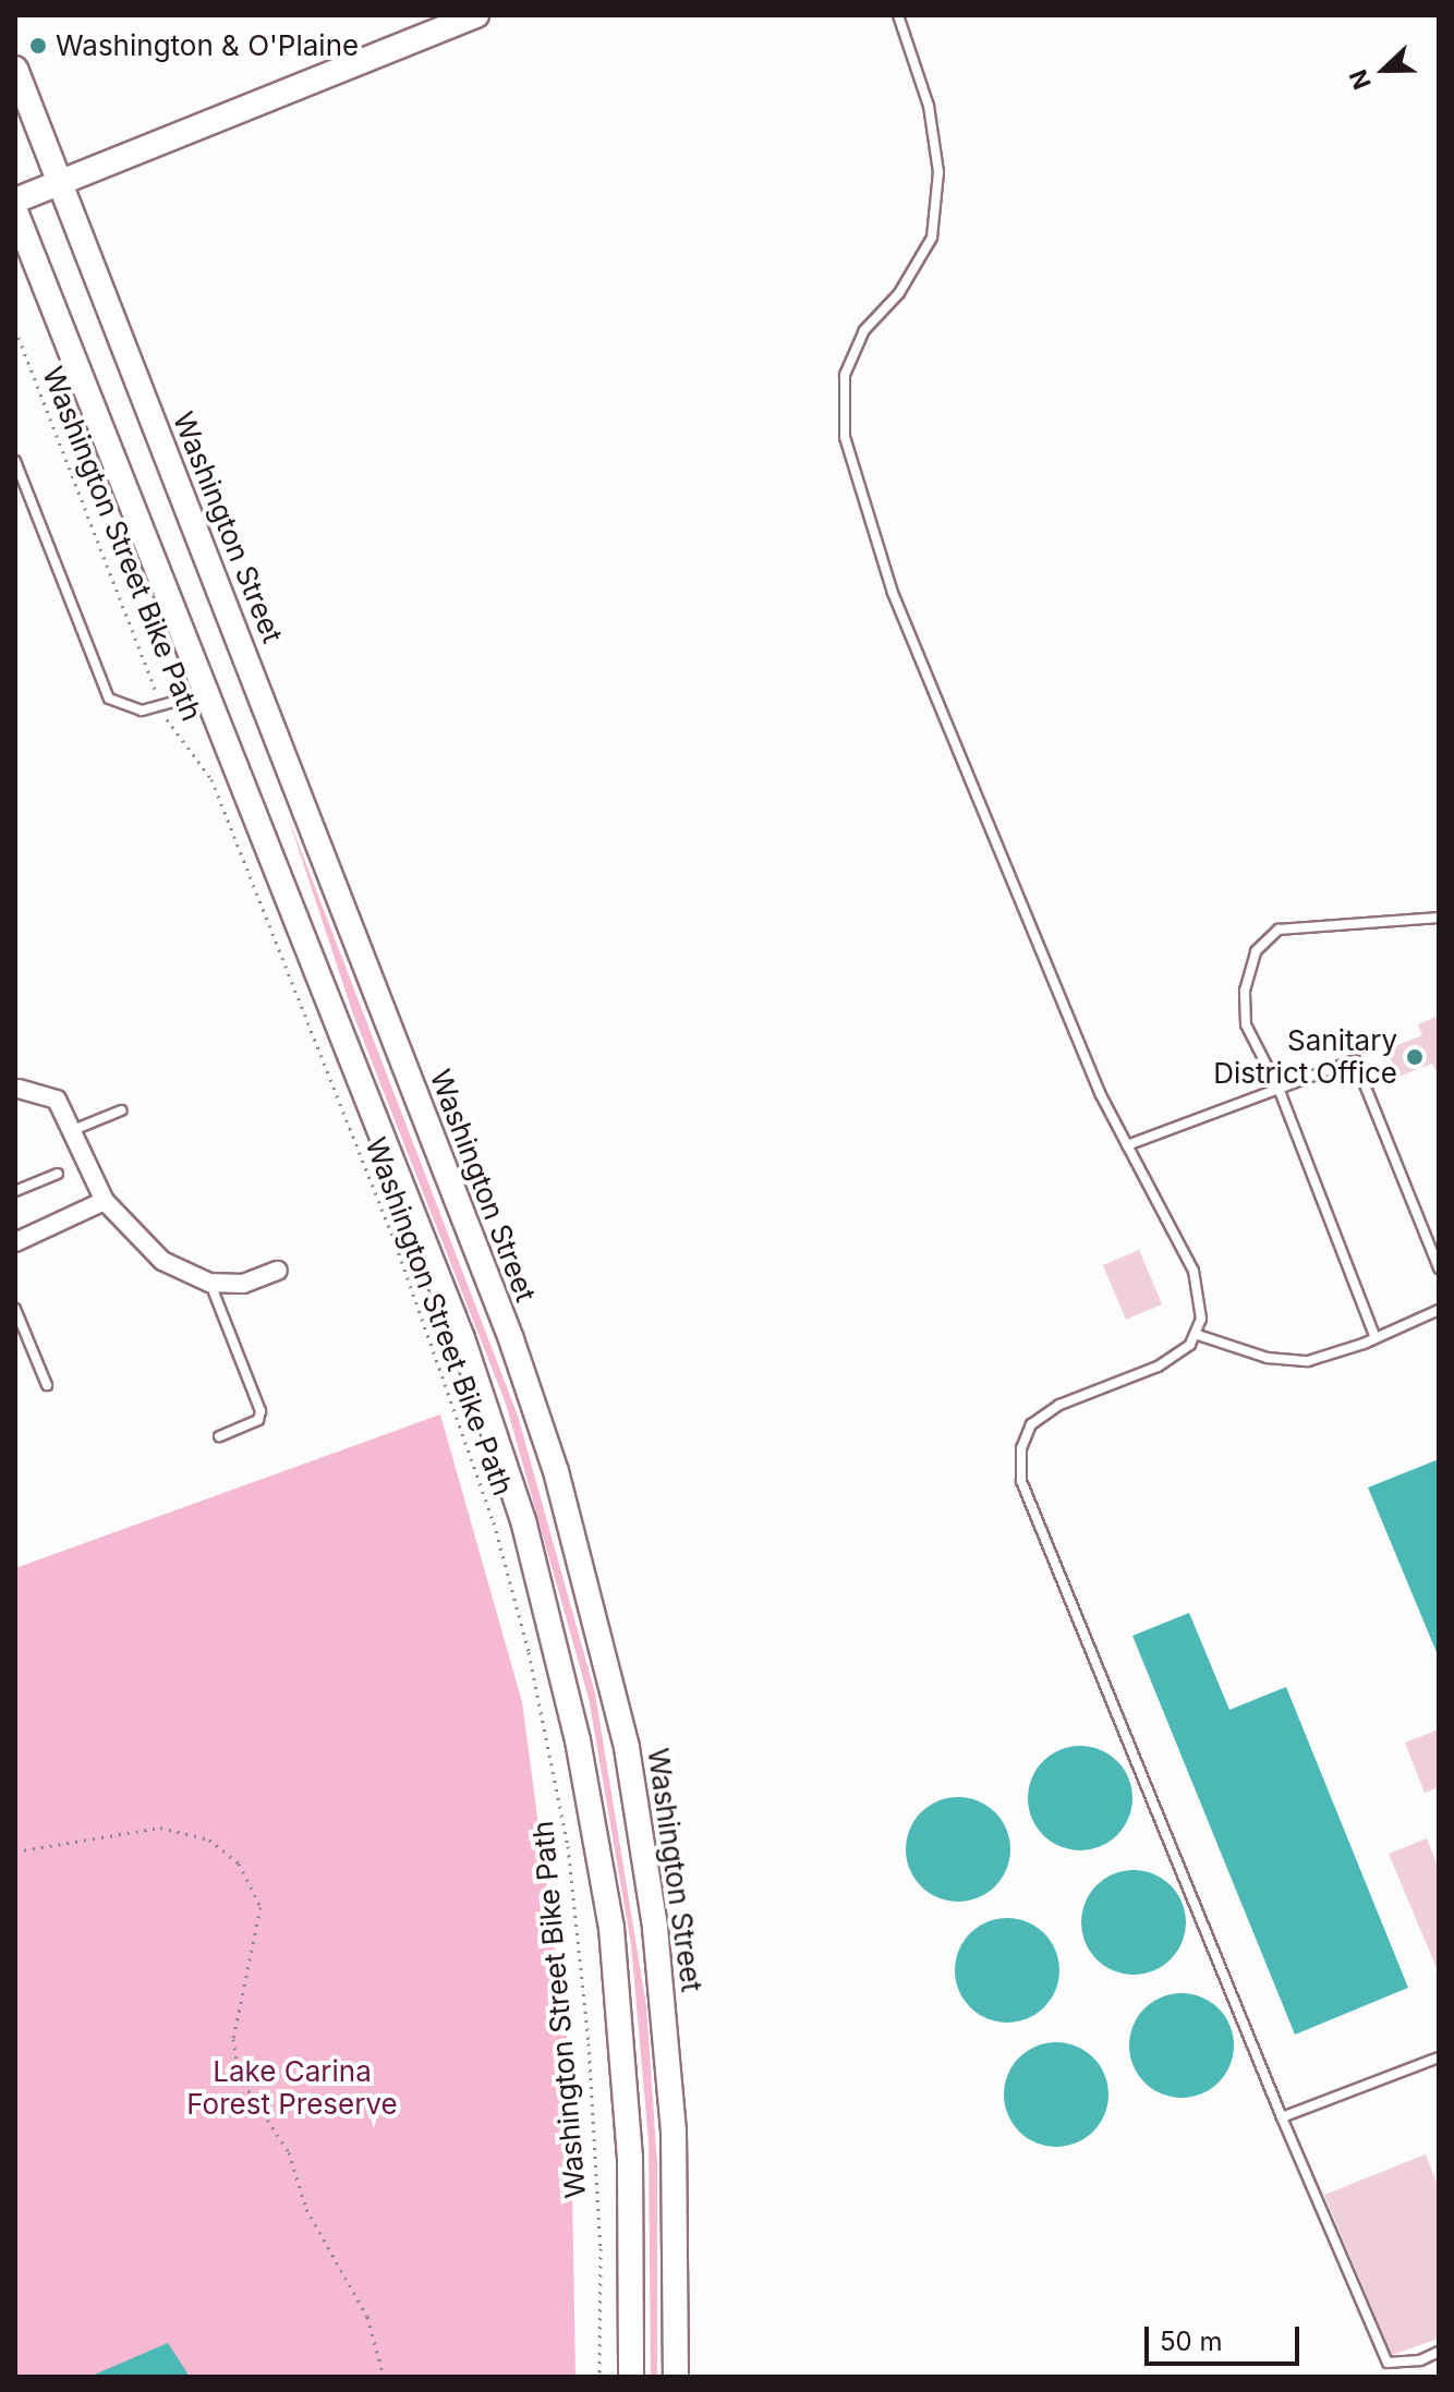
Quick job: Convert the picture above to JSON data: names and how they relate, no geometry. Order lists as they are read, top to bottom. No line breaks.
{"streets":{"main road":["Washington Street"],"path":["Washington Street Bike Path"]},"parks":["Lake Carina Forest Preserve"],"places":["Washington & O'Plaine","Sanitary District Office"],"scale_bar":"50 m","north":"left"}
